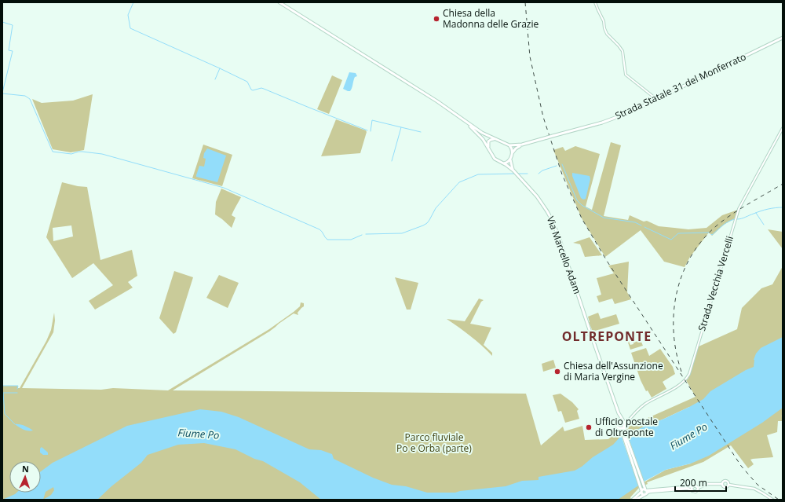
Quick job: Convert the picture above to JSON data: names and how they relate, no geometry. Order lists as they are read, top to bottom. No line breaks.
{"streets":{"main road":["Strada Statale 31 del Monferrato","Via Marcello Adam"],"street":["Strada Vecchia Vercelli"]},"crossings":[["Strada Statale 31 del Monferrato","Via Marcello Adam"],["Via Marcello Adam","Strada Vecchia Vercelli"]],"districts":["OLTREPONTE"],"water":["Fiume Po"],"parks":["Parco fluviale Po e Orba (parte)"],"places":["Chiesa della Madonna delle Grazie","Chiesa dell'Assunzione di Maria Vergine","Ufficio postale di Oltreponte"],"scale_bar":"200 m","north":"top"}
